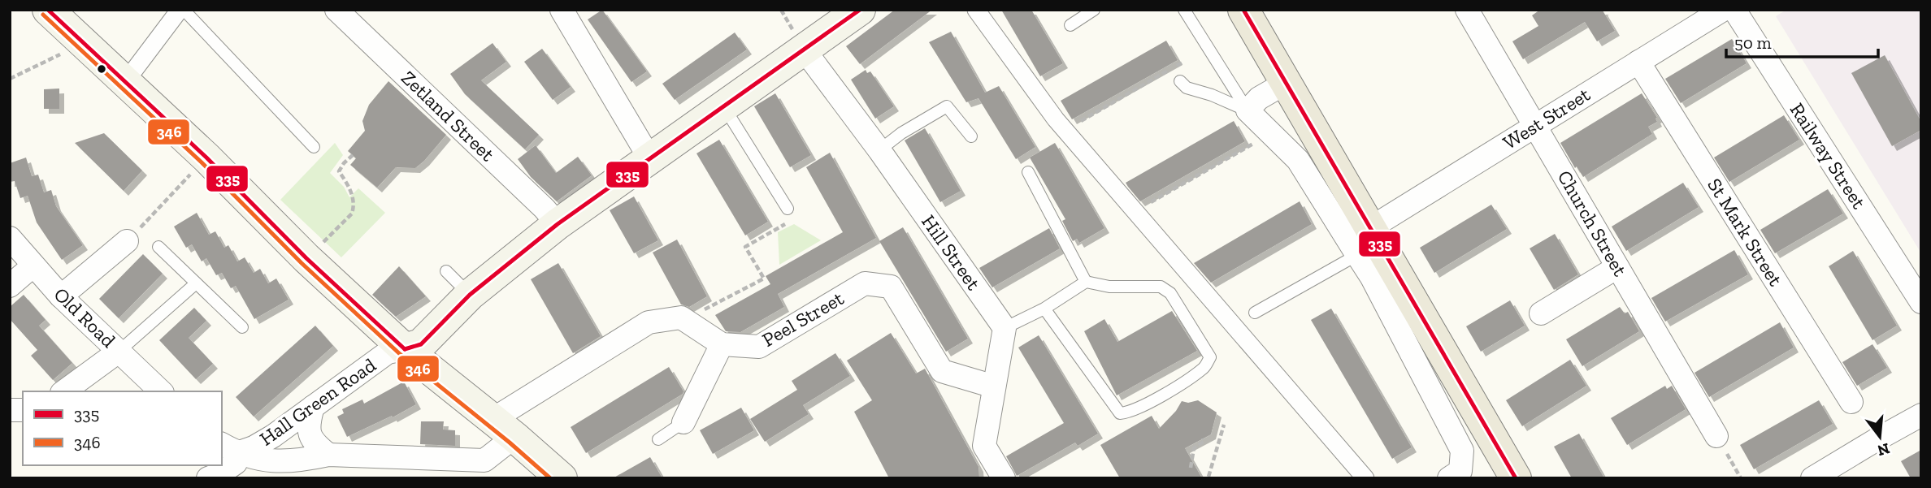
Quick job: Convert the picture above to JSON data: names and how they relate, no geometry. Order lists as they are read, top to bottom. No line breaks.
{"streets":{"street":["Zetland Street","West Street","Railway Street","Church Street","St Mark Street","Hill Street","Old Road","Peel Street","Hall Green Road"]},"crossings":[["West Street","Church Street"],["West Street","St Mark Street"]],"lines":["transit line 335","transit line 346"],"legend":["335","346"],"scale_bar":"50 m","north":"bottom"}
